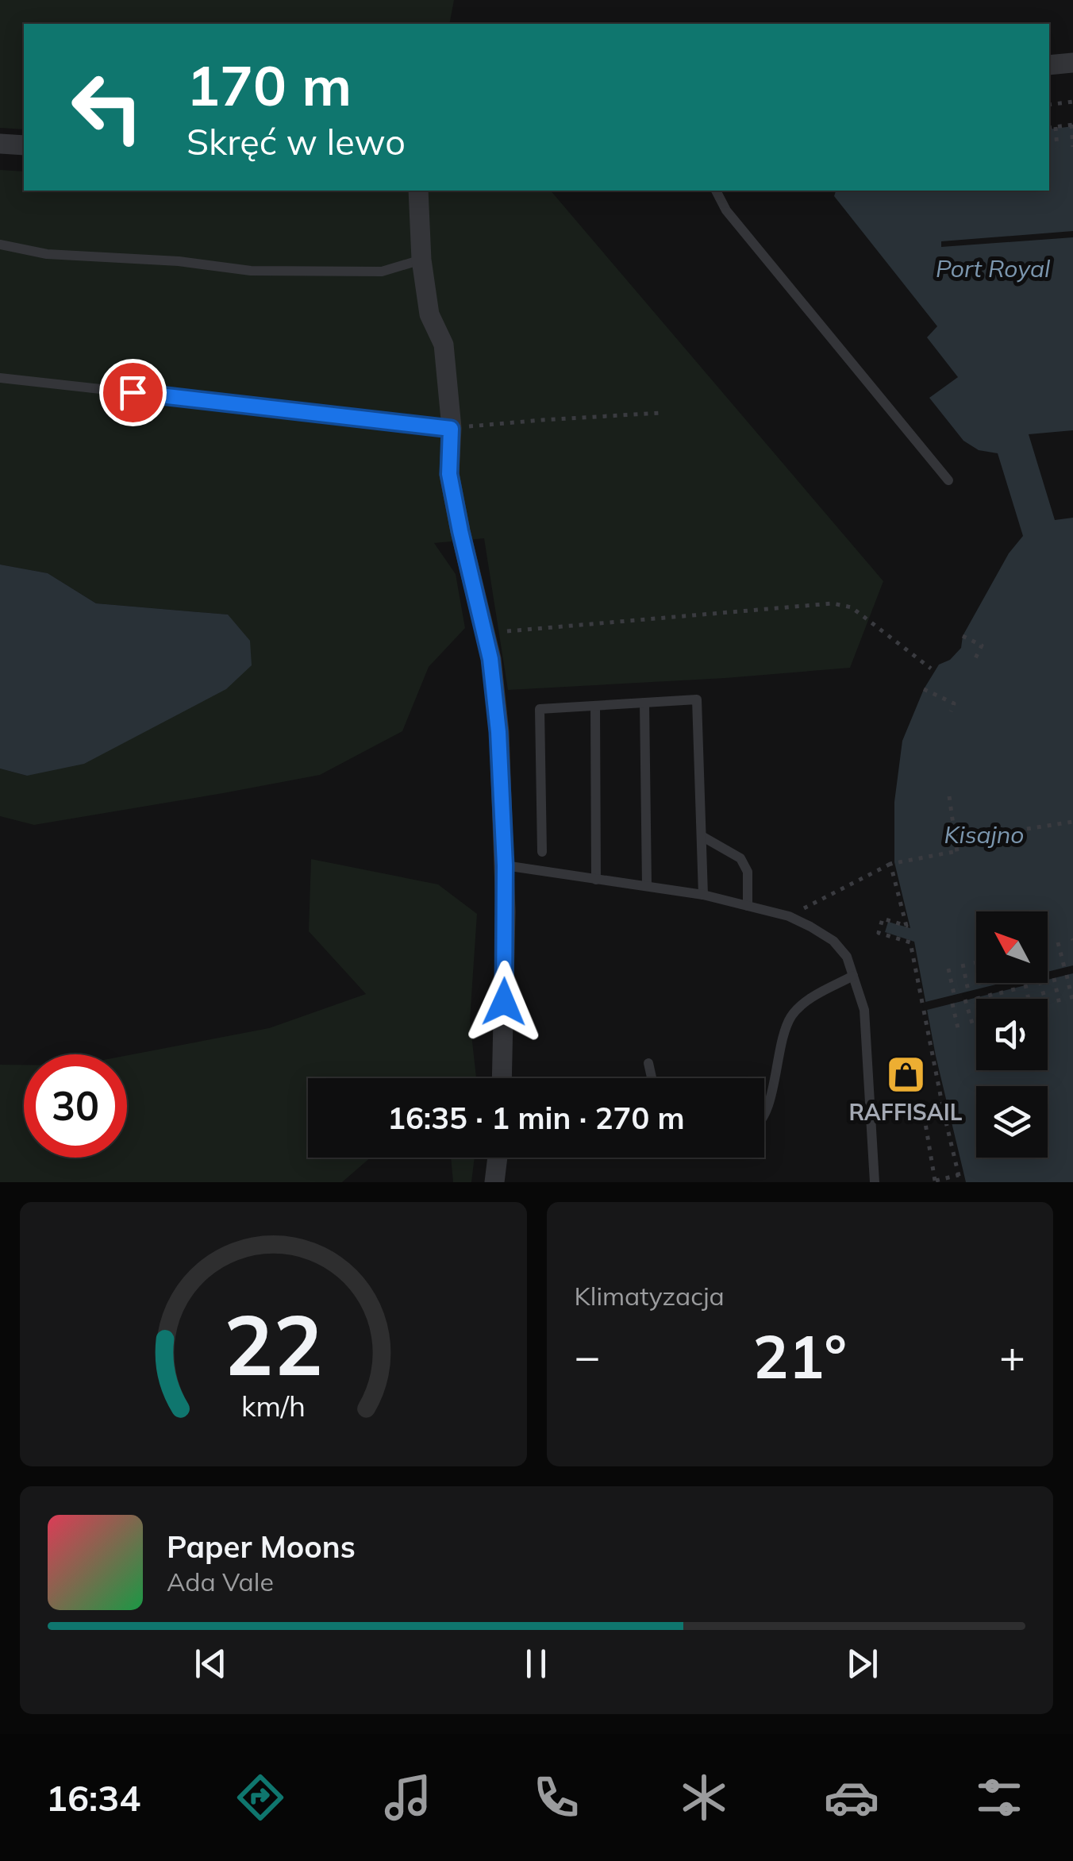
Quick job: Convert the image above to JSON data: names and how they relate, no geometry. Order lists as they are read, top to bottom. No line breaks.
{"water":["Port Royal","Kisajno"],"places":{"shop":["RAFFISAIL"]},"north":"top left","page":{"turn":["170 m","Skręć w lewo"],"limit":"30","trip":"16:35 · 1 min · 270 m","tile":"Klimatyzacja","heat":["−","21°","+"],"song":["Paper Moons","Ada Vale"],"tabs":"16:34","gauge":["22","km/h"]}}
